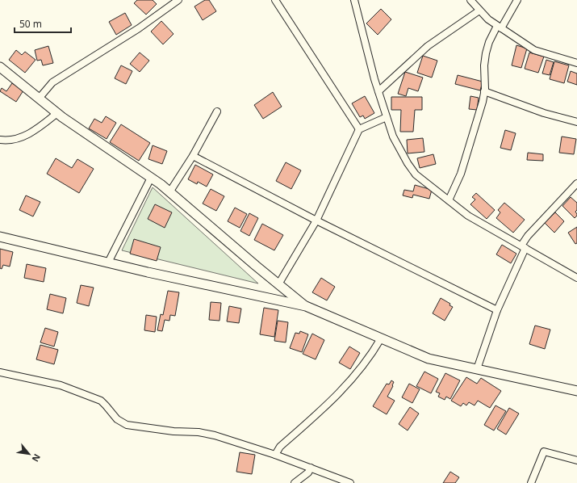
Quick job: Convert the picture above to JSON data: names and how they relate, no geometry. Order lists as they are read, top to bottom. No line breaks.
{"scale_bar":"50 m","north":"bottom right"}
